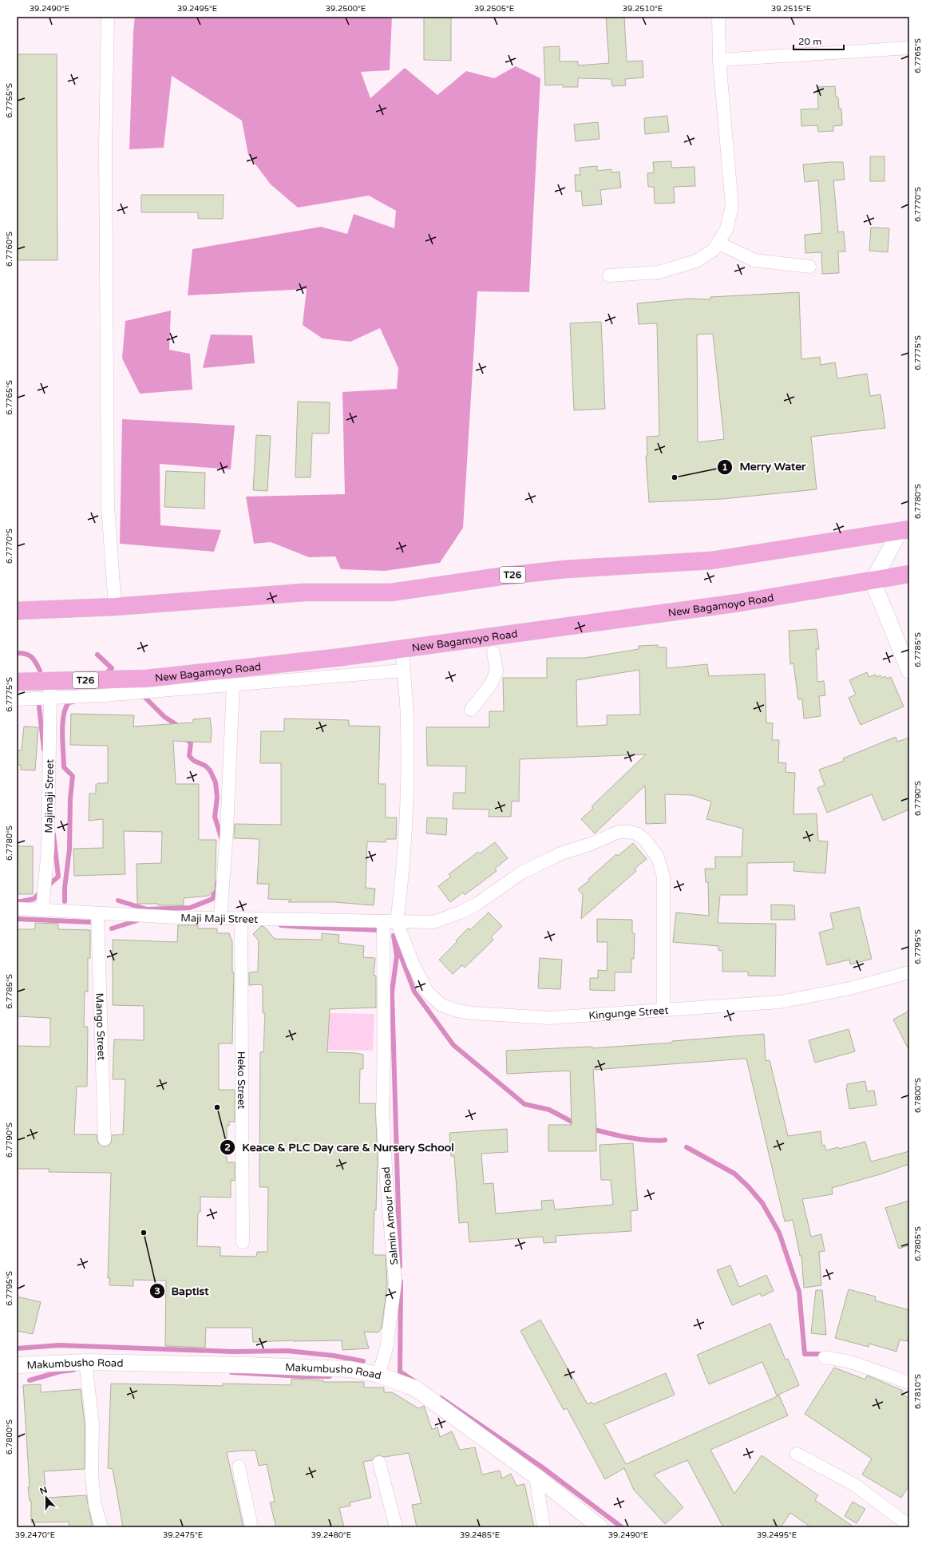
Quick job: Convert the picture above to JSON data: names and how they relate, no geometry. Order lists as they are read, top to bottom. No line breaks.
{"streets":{"highway":["T26","New Bagamoyo Road"],"street":["Majimaji Street","Maji Maji Street","Kingunge Street","Mango Street","Heko Street","Salmin Amour Road","Makumbusho Road"]},"crossings":[["New Bagamoyo Road","Majimaji Street"],["Majimaji Street","Maji Maji Street"],["Maji Maji Street","Kingunge Street"],["Maji Maji Street","Mango Street"],["Maji Maji Street","Heko Street"],["Maji Maji Street","Salmin Amour Road"],["Salmin Amour Road","Makumbusho Road"]],"places":["Merry Water","Keace & PLC Day care & Nursery School","Baptist"],"scale_bar":"20 m","north":"top","coordinates":["39.2490°E","39.2495°E","39.2500°E","39.2505°E","39.2510°E","39.2515°E","6.7765°S","6.7755°S","6.7770°S","6.7760°S","6.7775°S","6.7780°S","6.7785°S","6.7790°S","6.7795°S","6.7800°S","6.7805°S","6.7810°S","39.2470°E","39.2475°E","39.2480°E","39.2485°E"]}
